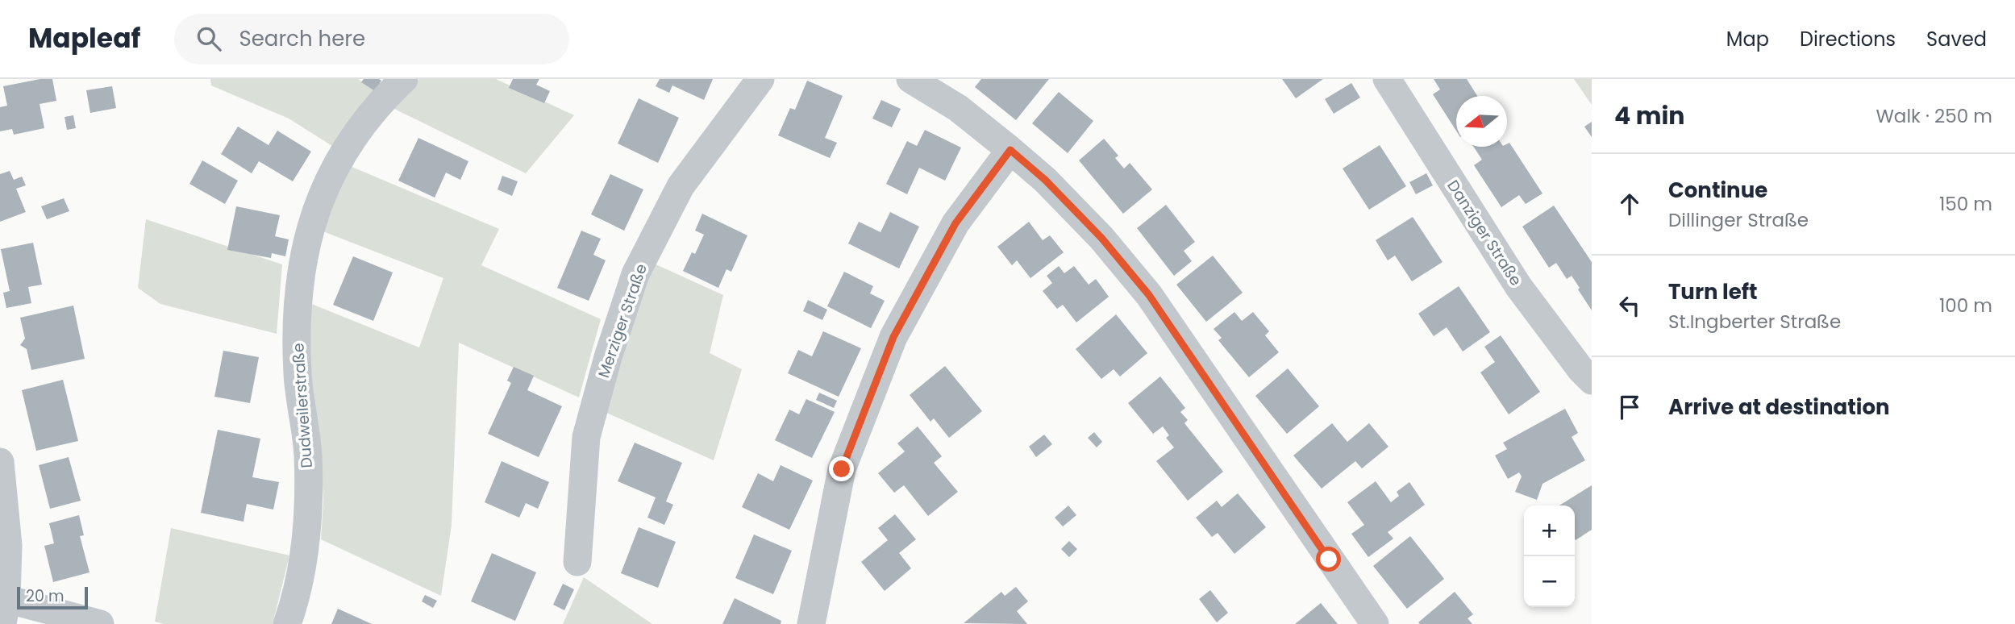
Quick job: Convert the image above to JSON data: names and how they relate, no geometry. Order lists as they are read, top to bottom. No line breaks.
{"streets":{"street":["Danziger Straße","Merziger Straße","Dudweilerstraße"]},"scale_bar":"20 m","north":"left","page":{"header":"Mapleaf","search":"Search here","nav":["Map","Directions","Saved"],"heading":["4 min","Walk · 250 m"],"list":[["Continue","Dillinger Straße","150 m"],["Turn left","St.Ingberter Straße","100 m"],"Arrive at destination"],"map_buttons":["+","−"],"scale":"20 m"}}
